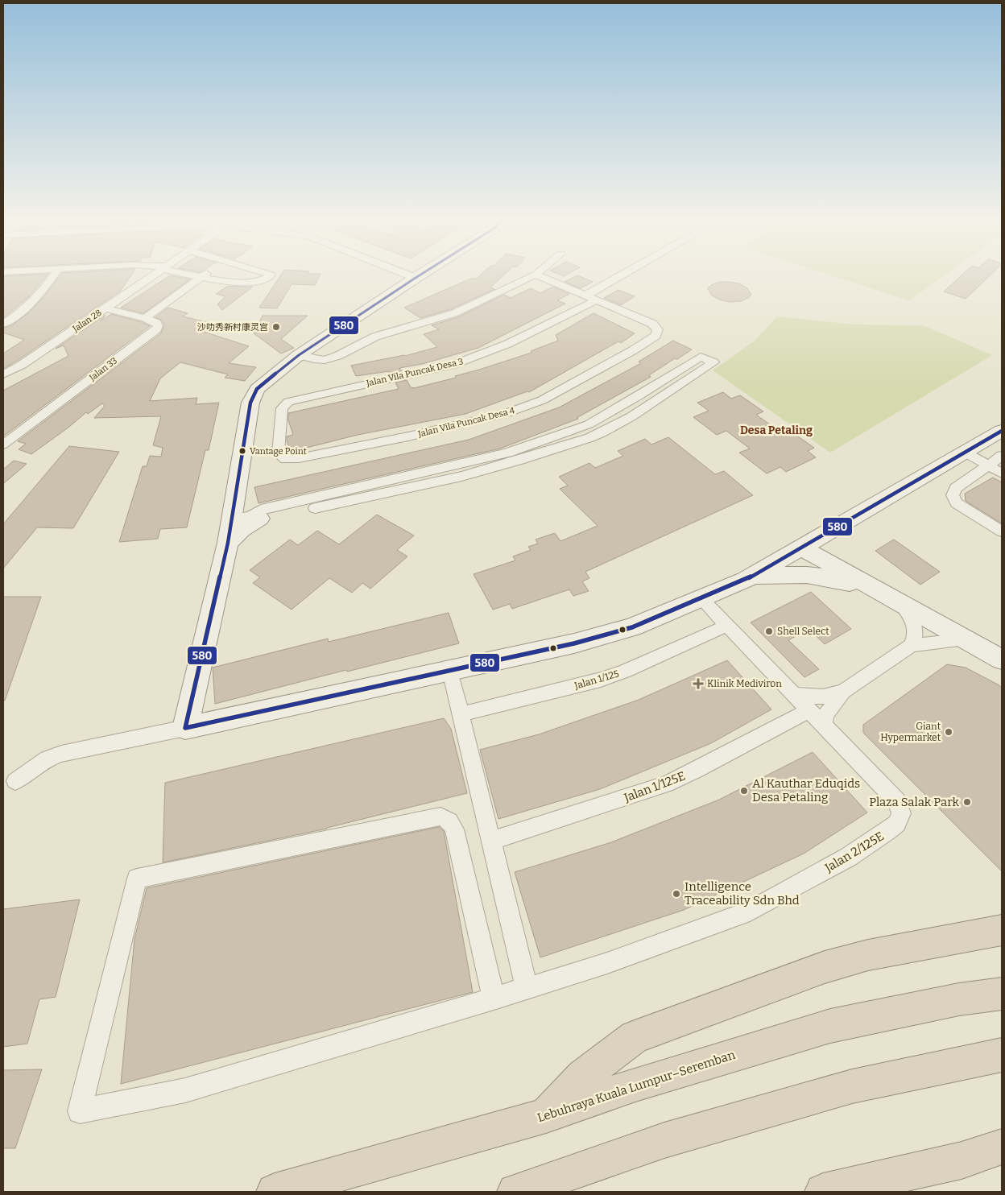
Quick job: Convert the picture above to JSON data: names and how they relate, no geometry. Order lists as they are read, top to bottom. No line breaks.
{"streets":{"highway":["Lebuhraya Kuala Lumpur–Seremban"],"street":["Jalan 28","Jalan 33","Jalan Vila Puncak Desa 3","Jalan Vila Puncak Desa 4","Jalan 1/125","Jalan 1/125E","Jalan 2/125E"]},"crossings":[["Jalan Vila Puncak Desa 3","Jalan Vila Puncak Desa 4"],["Jalan 1/125","Jalan 2/125E"],["Jalan 1/125E","Jalan 2/125E"]],"districts":["Desa Petaling"],"places":{"other":["沙叻秀新村康灵宫","Vantage Point","Shell Select","Giant Hypermarket","Al Kauthar Eduqids Desa Petaling","Plaza Salak Park","Intelligence Traceability Sdn Bhd"],"health":["Klinik Mediviron"]},"lines":["transit line 580"]}
